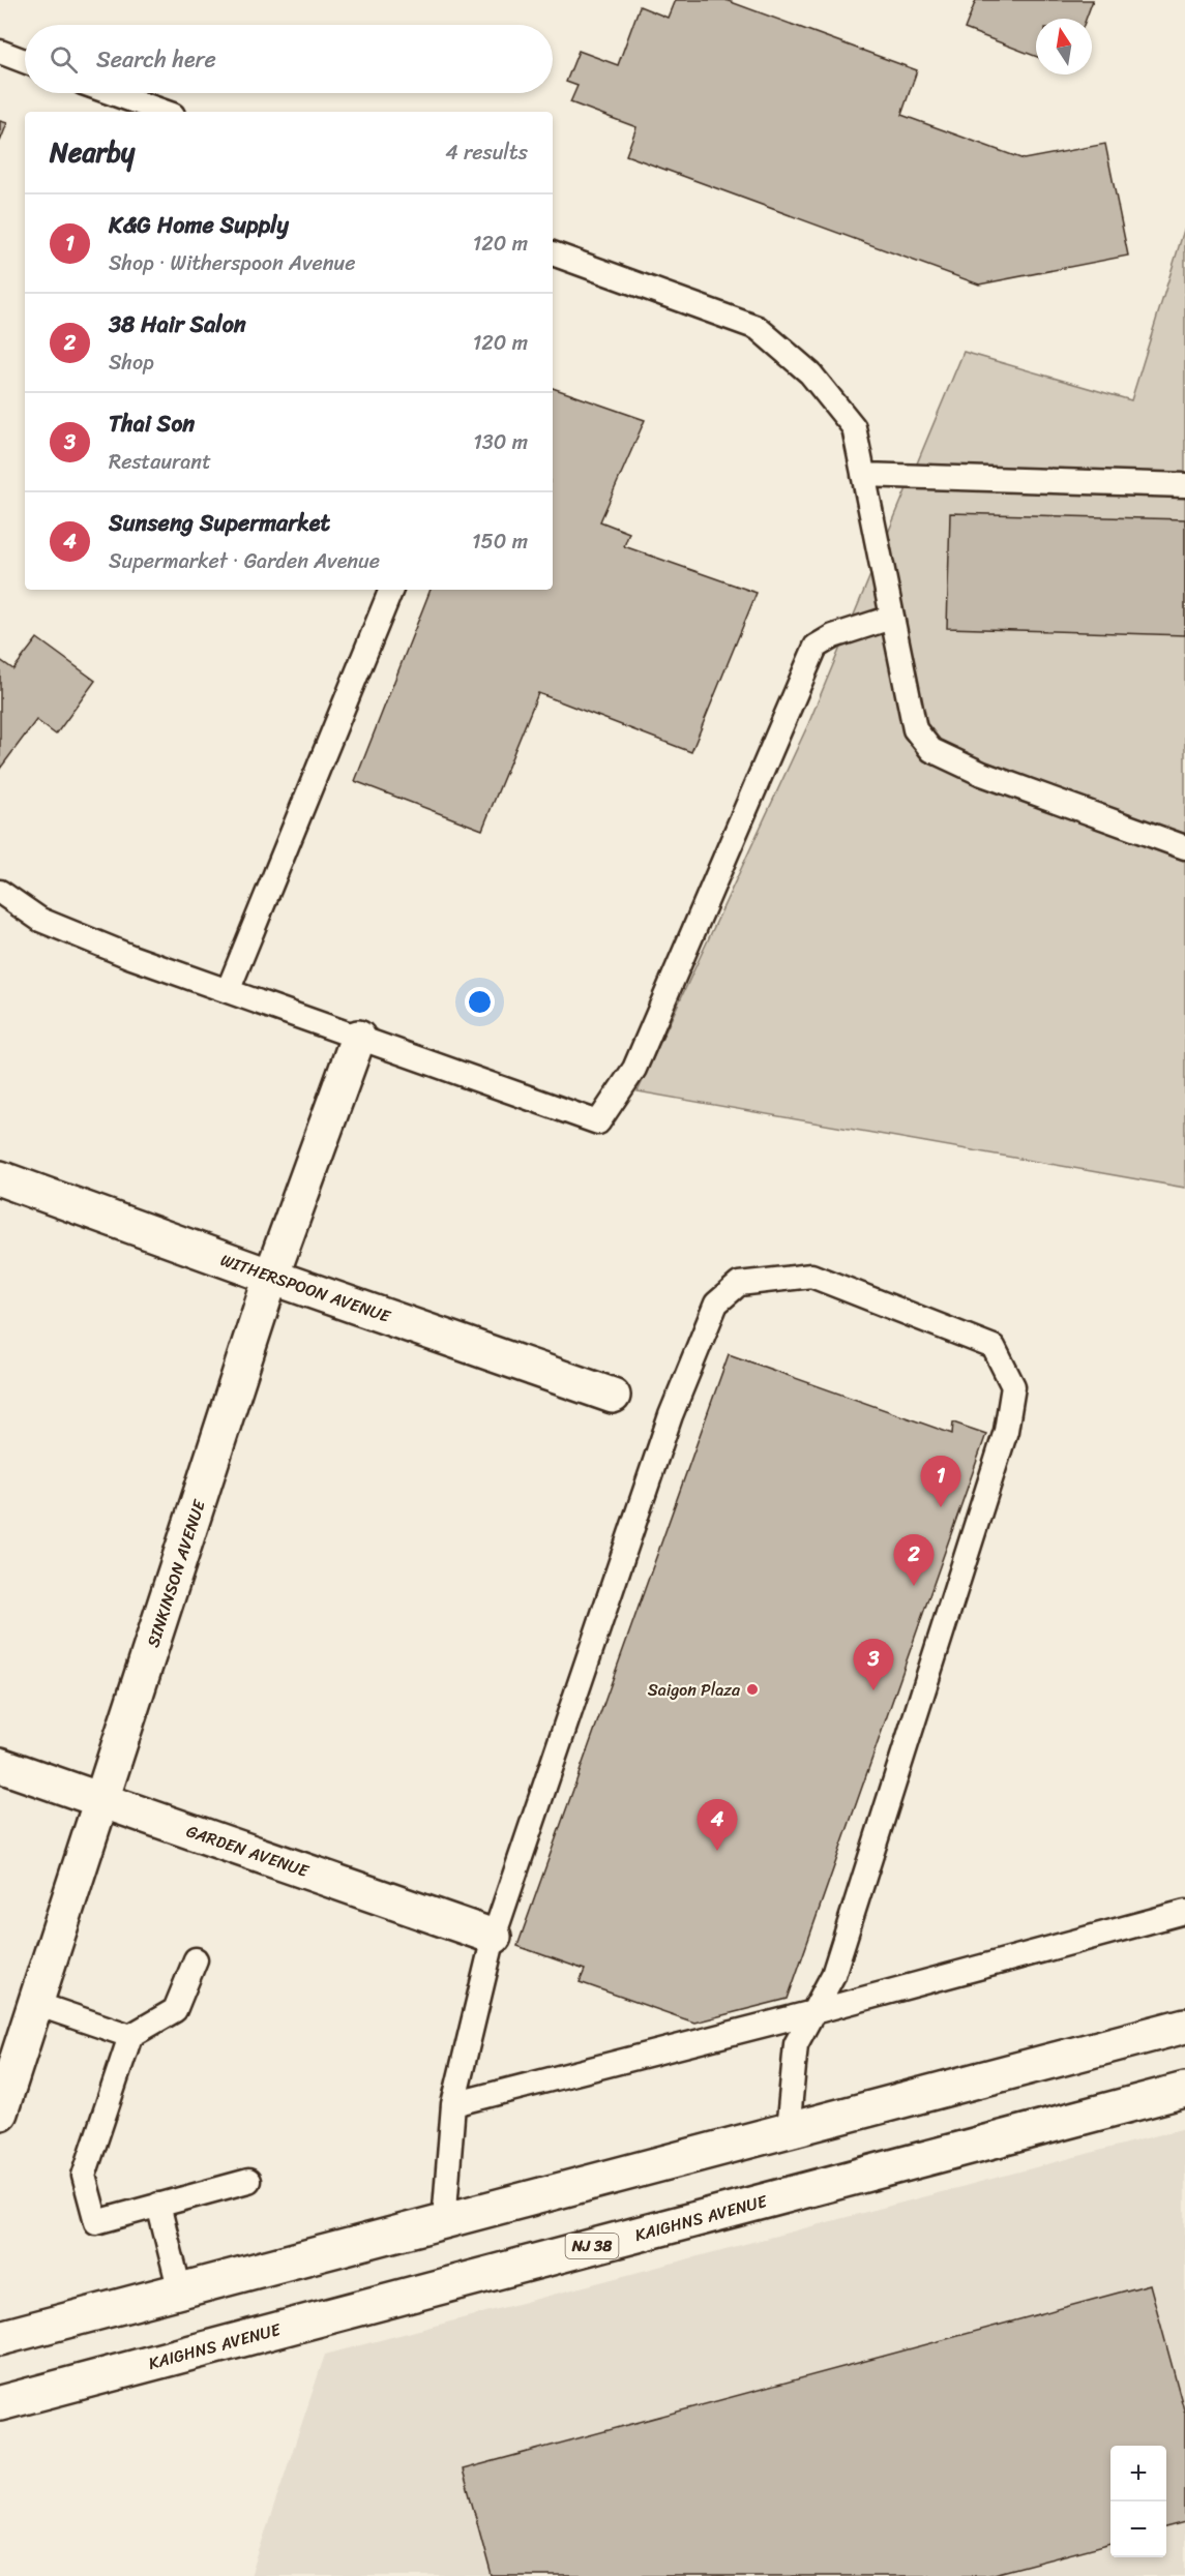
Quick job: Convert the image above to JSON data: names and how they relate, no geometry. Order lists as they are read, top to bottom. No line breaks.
{"streets":{"main road":["WITHERSPOON AVENUE","SINKINSON AVENUE","GARDEN AVENUE","KAIGHNS AVENUE","NJ 38"]},"crossings":[["WITHERSPOON AVENUE","SINKINSON AVENUE"],["SINKINSON AVENUE","GARDEN AVENUE"]],"places":["Saigon Plaza"],"north":"top","page":{"search":"Search here","heading":["Nearby","4 results"],"list":[{"mark":"1","name":"K&G Home Supply","note":"Shop · Witherspoon Avenue","value":"120 m"},{"mark":"2","name":"38 Hair Salon","note":"Shop","value":"120 m"},{"mark":"3","name":"Thai Son","note":"Restaurant","value":"130 m"},{"mark":"4","name":"Sunseng Supermarket","note":"Supermarket · Garden Avenue","value":"150 m"}],"pins":["1","2","3","4"],"map_buttons":["+","−"]}}
